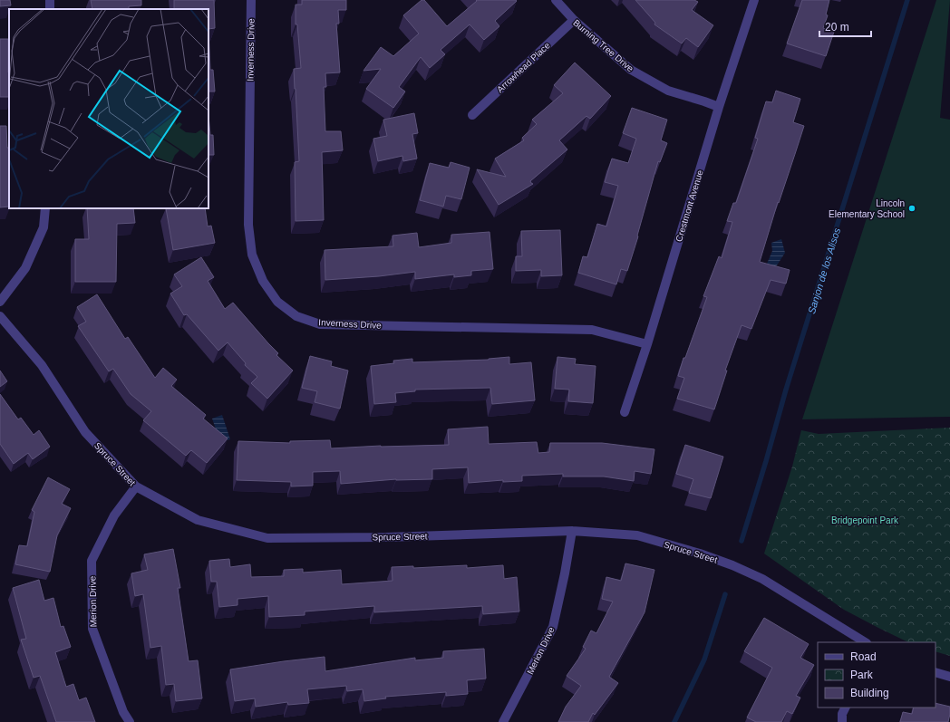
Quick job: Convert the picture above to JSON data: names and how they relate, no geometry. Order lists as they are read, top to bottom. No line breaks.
{"streets":{"street":["Burning Tree Drive","Inverness Drive","Arrowhead Place","Crestmont Avenue","Spruce Street","Merion Drive"]},"crossings":[["Burning Tree Drive","Arrowhead Place"],["Burning Tree Drive","Crestmont Avenue"],["Inverness Drive","Crestmont Avenue"],["Spruce Street","Merion Drive"]],"water":["Sanjon de los Alisos"],"parks":["Bridgepoint Park"],"places":["Lincoln Elementary School"],"legend":["Road","Park","Building"],"scale_bar":"20 m"}
